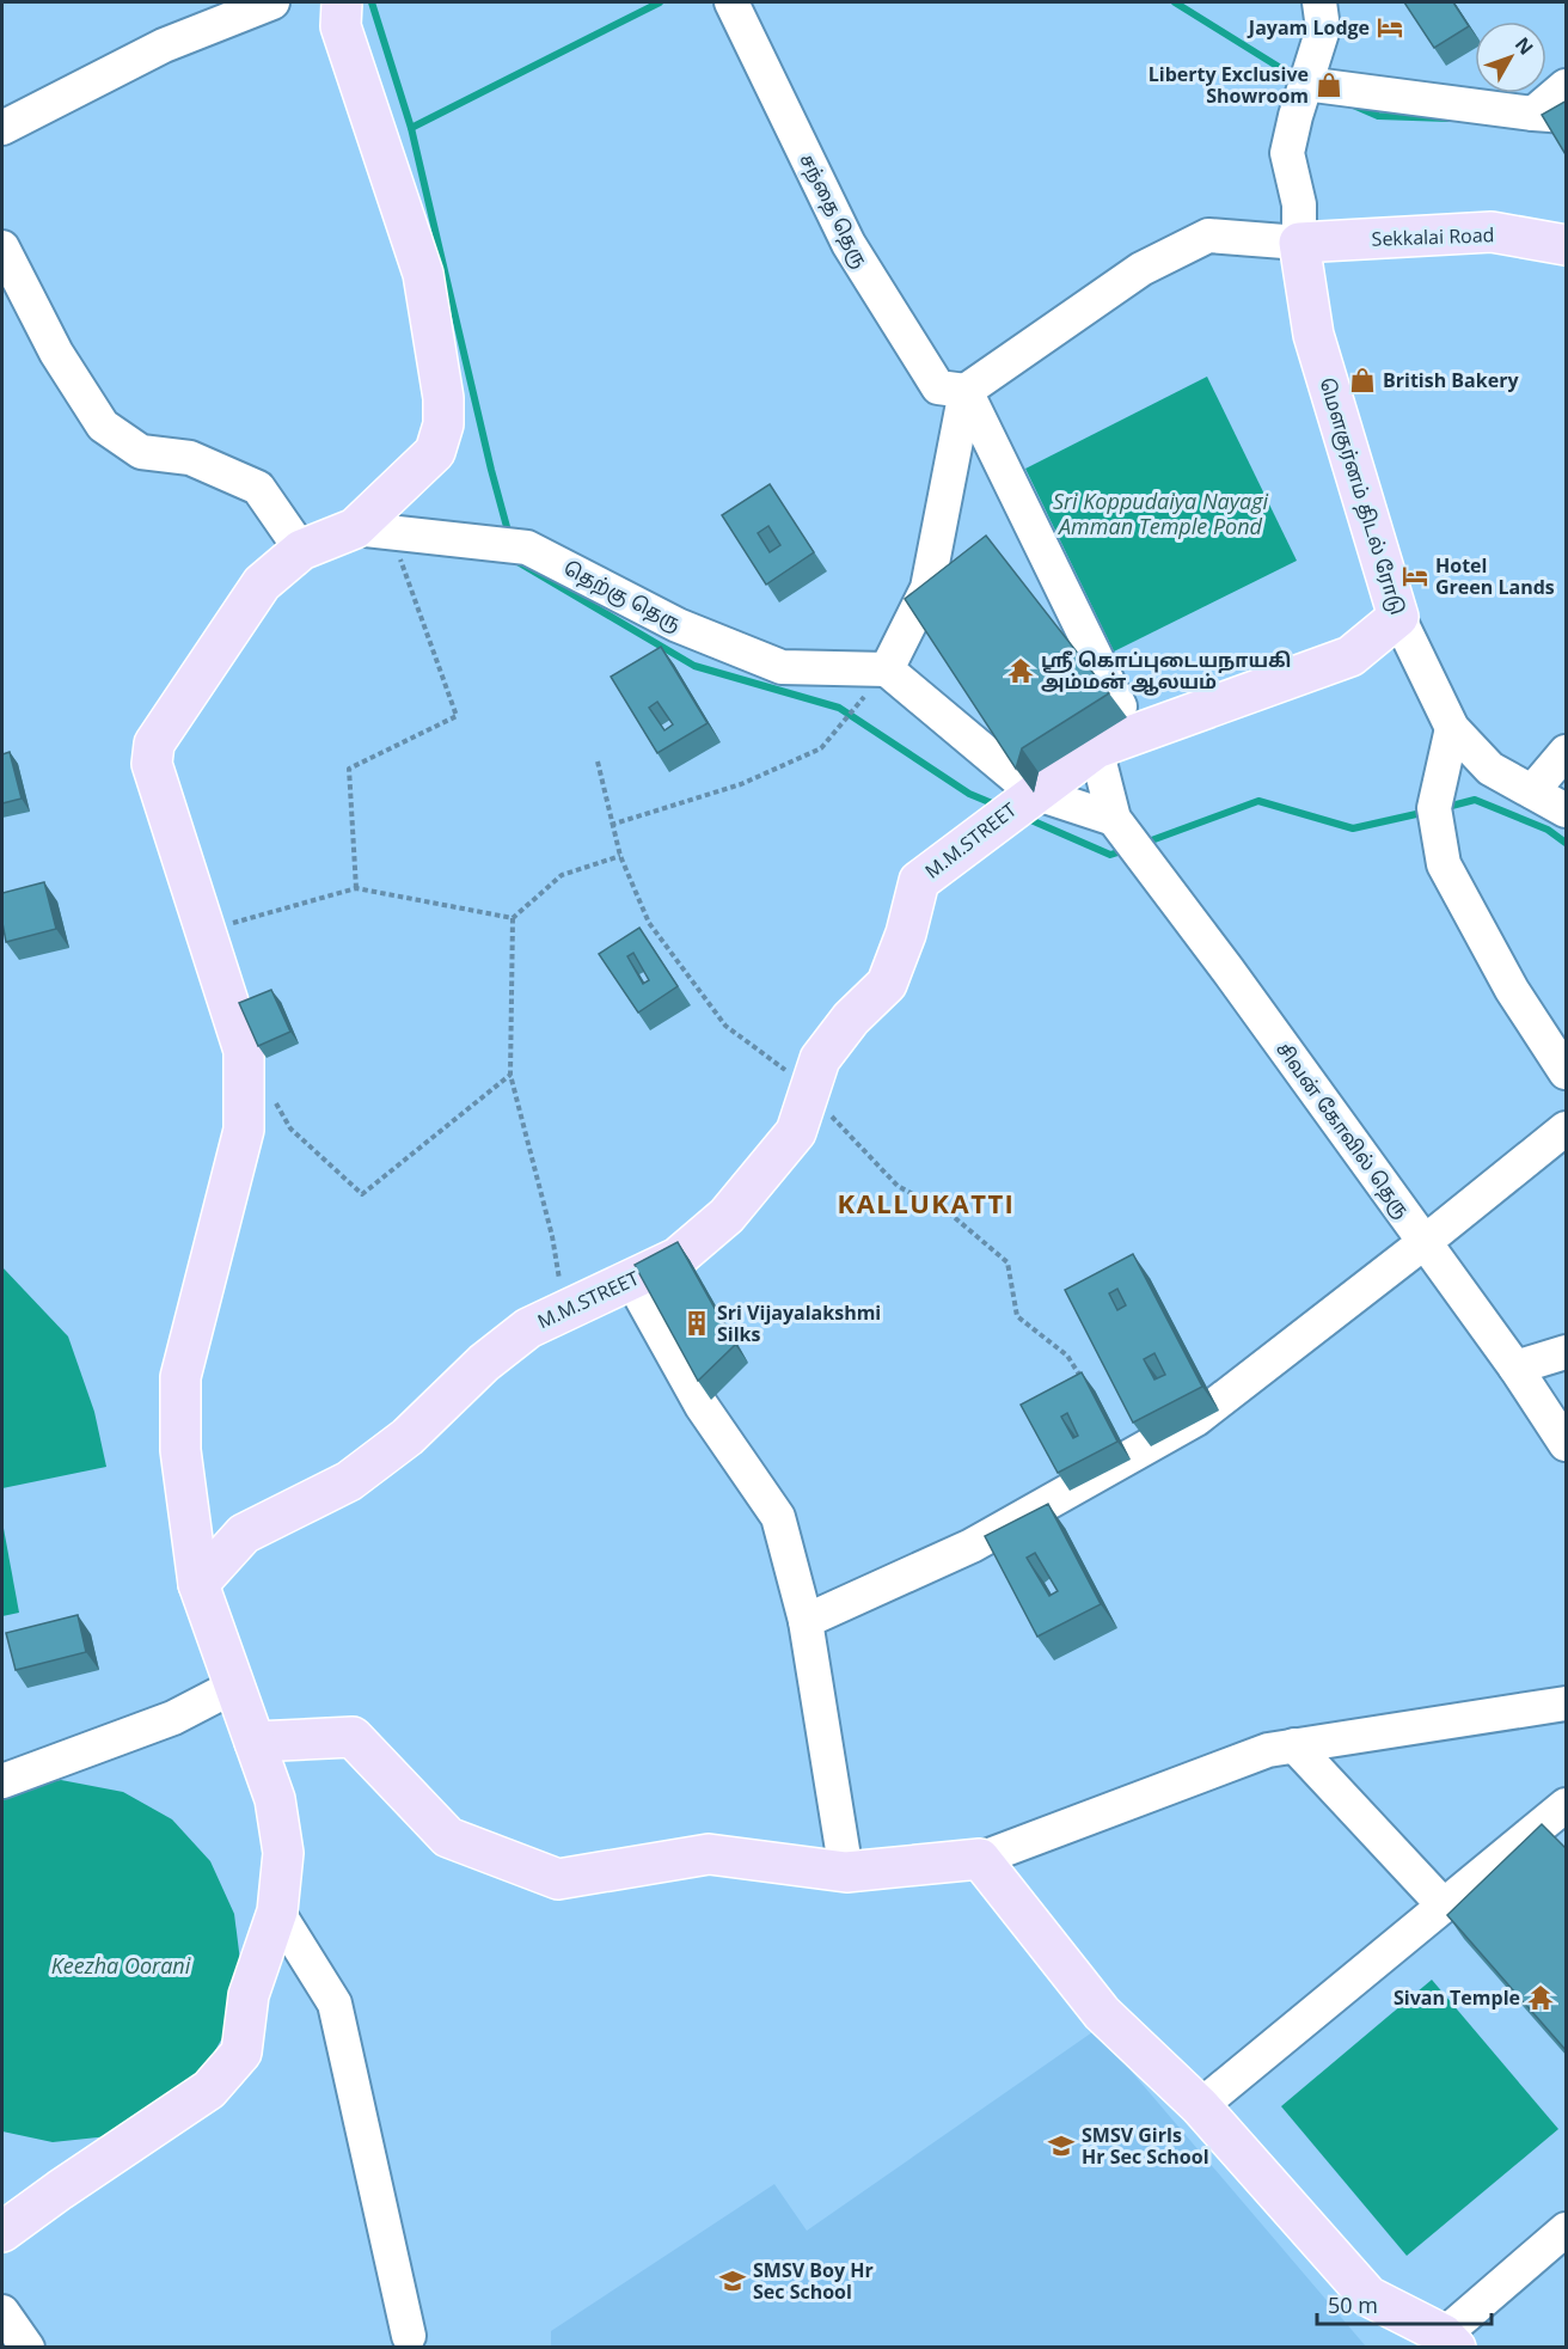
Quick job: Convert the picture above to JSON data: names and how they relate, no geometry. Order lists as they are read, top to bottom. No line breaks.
{"streets":{"main road":["Sekkalai Road","மௌகுர்னம் திடல் ரோடு","M.M.STREET"],"street":["சந்தை தெரு","தெற்கு தெரு","சிவன் கோவில் தெரு"]},"crossings":[["Sekkalai Road","மௌகுர்னம் திடல் ரோடு"],["மௌகுர்னம் திடல் ரோடு","M.M.STREET"]],"districts":["KALLUKATTI"],"water":["Sri Koppudaiya Nayagi Amman Temple Pond","Keezha Oorani"],"places":{"hotel":["Jayam Lodge","Hotel Green Lands"],"shop":["Liberty Exclusive Showroom","British Bakery"],"temple":["ஸ்ரீ கொப்புடையநாயகி அம்மன் ஆலயம்","Sivan Temple"],"building":["Sri Vijayalakshmi Silks"],"school or university":["SMSV Girls Hr Sec School","SMSV Boy Hr Sec School"]},"scale_bar":"50 m","north":"top right"}
